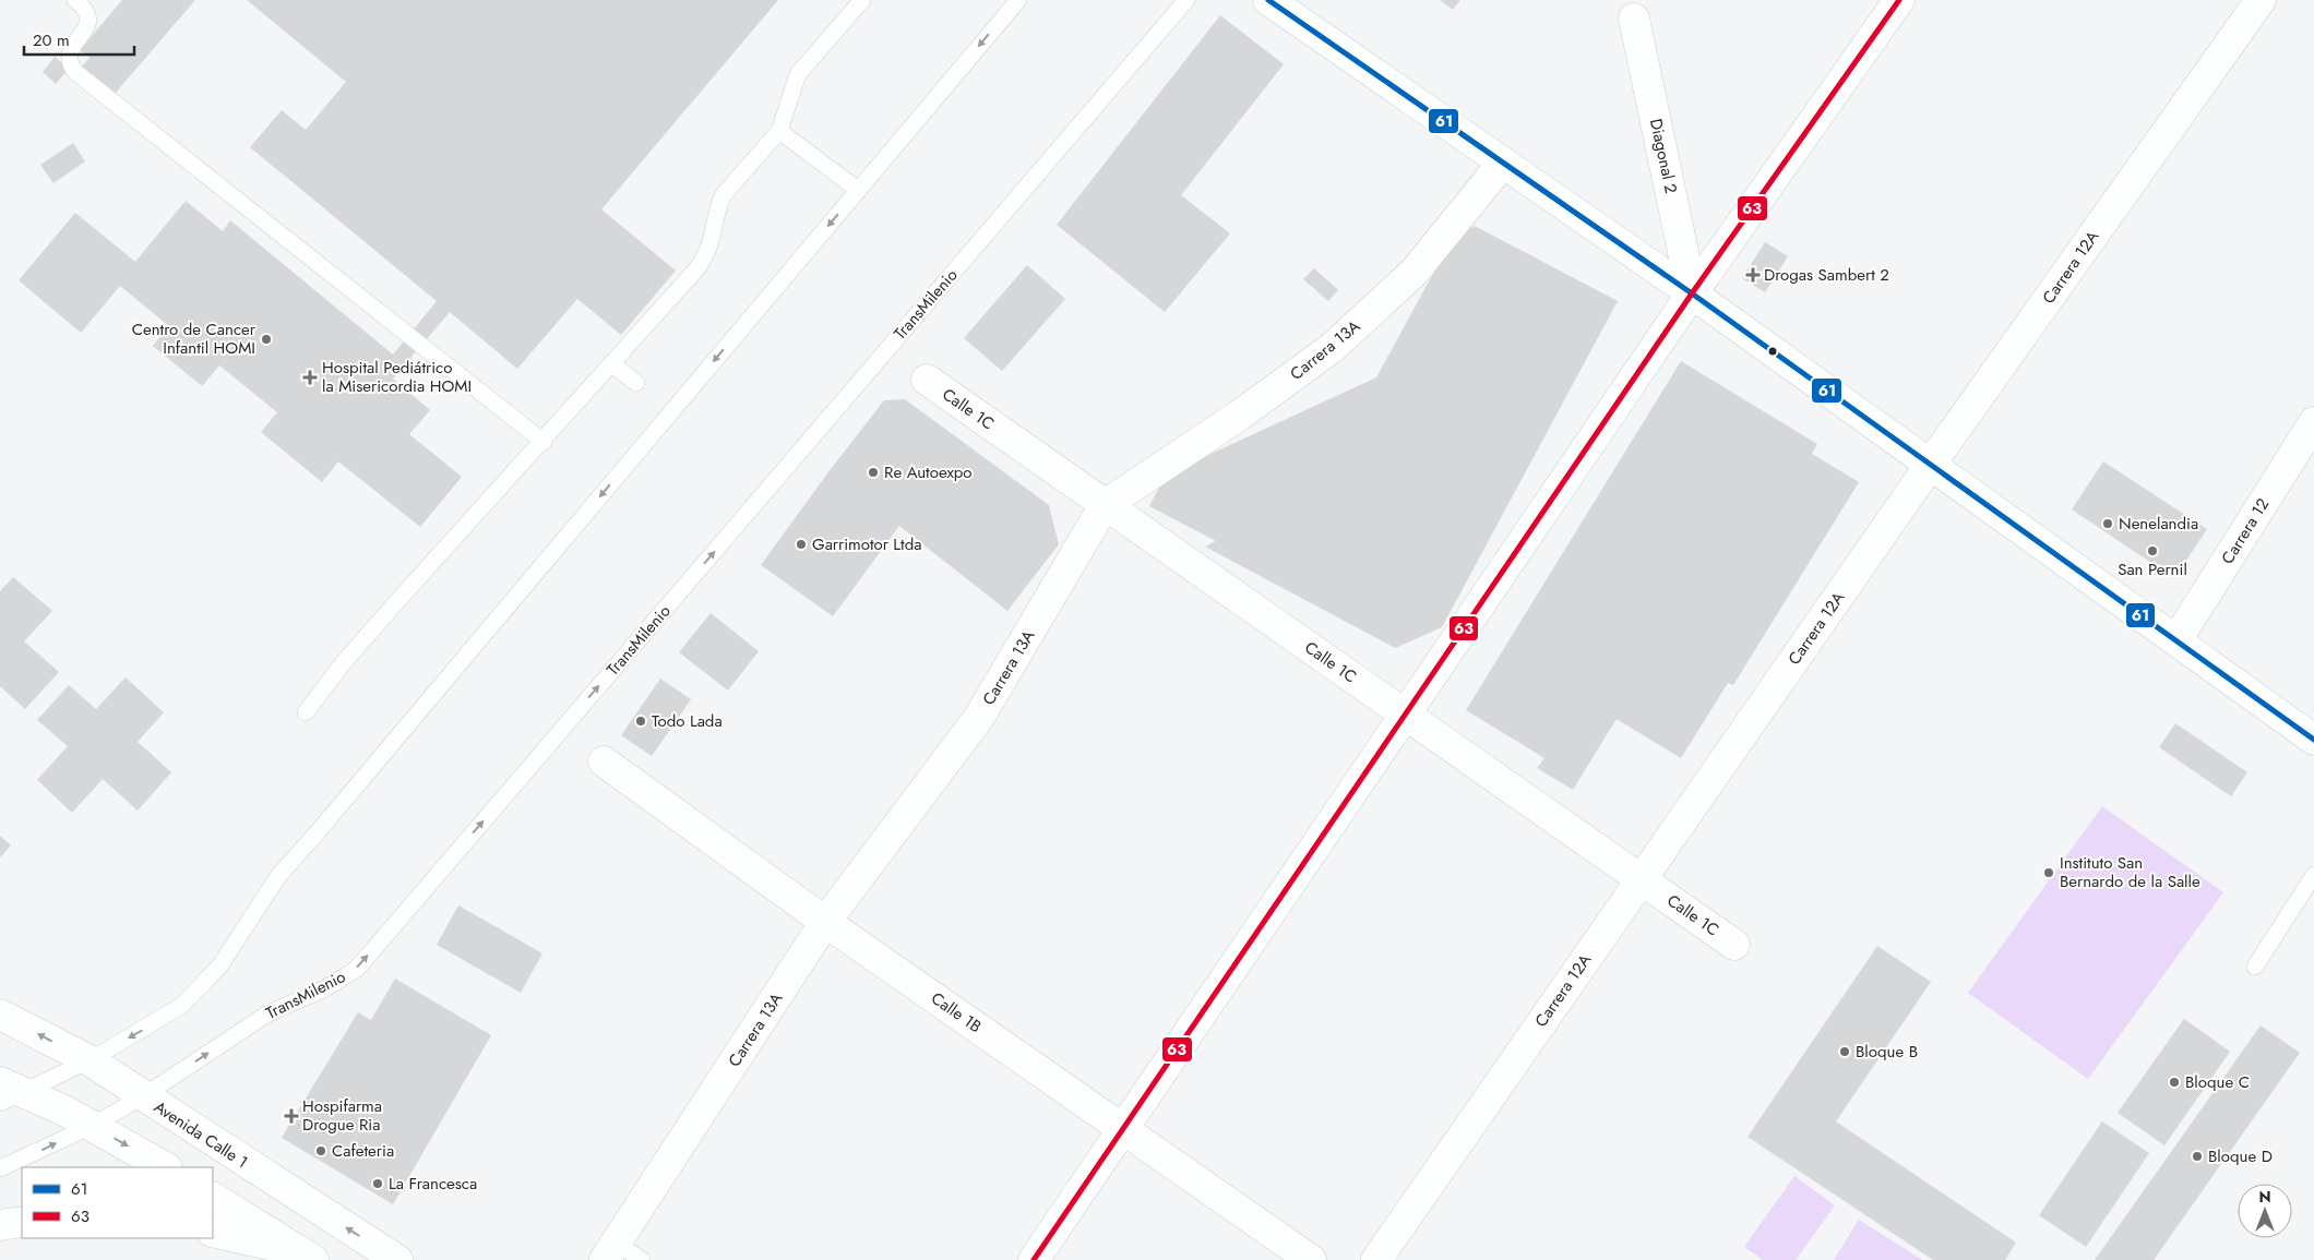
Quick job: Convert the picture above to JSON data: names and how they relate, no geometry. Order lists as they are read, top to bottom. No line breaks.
{"streets":{"street":["Diagonal 2","Carrera 12A","Carrera 13A","Calle 1C","Carrera 12","Calle 1B","Avenida Calle 1"],"lane":["TransMilenio"]},"crossings":[["Carrera 12A","Calle 1C"],["TransMilenio","Avenida Calle 1"],["Carrera 13A","Calle 1C"],["Carrera 13A","Calle 1B"]],"places":{"health":["Drogas Sambert 2","Hospital Pediátrico la Misericordia HOMI","Hospifarma Drogue Ria"],"other":["Centro de Cancer Infantil HOMI","Re Autoexpo","Nenelandia","Garrimotor Ltda","San Pernil","Todo Lada","Instituto San Bernardo de la Salle","Bloque B","Bloque C","Cafeteria","Bloque D","La Francesca"]},"lines":["transit line 61","transit line 63"],"legend":["61","63"],"scale_bar":"20 m","north":"top"}
